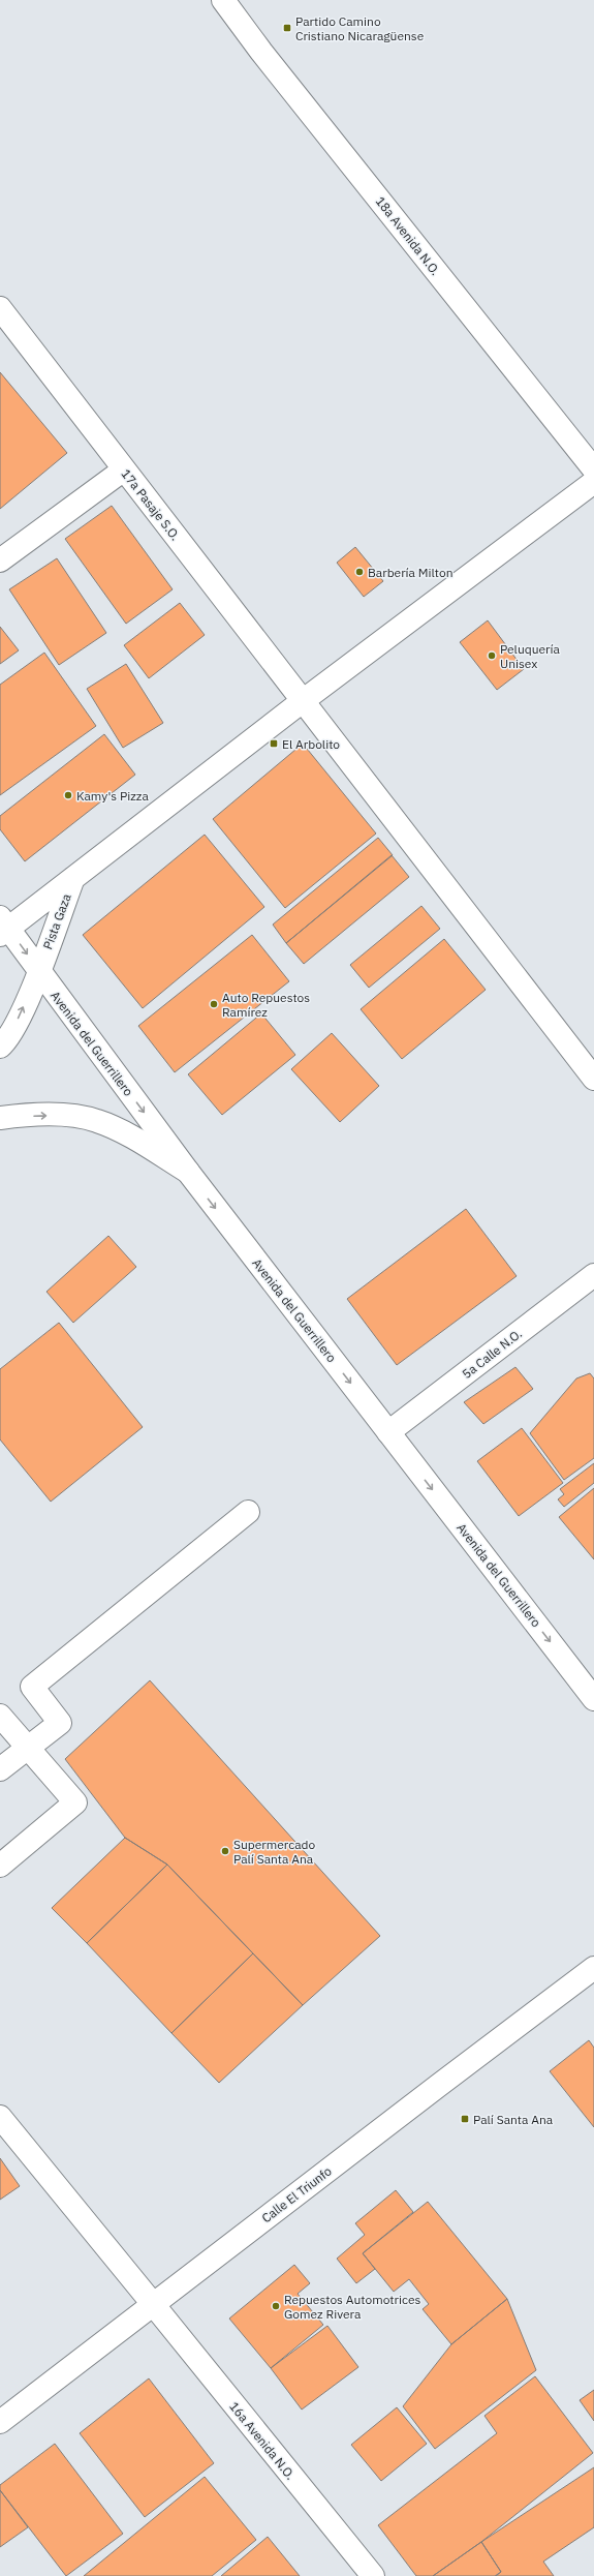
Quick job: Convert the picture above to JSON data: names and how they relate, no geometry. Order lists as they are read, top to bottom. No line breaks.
{"streets":{"street":["18a Avenida N.O.","17a Pasaje S.O.","Pista Gaza","Avenida del Guerrillero","5a Calle N.O.","Calle El Triunfo","16a Avenida N.O."]},"crossings":[["Pista Gaza","Avenida del Guerrillero"],["Avenida del Guerrillero","5a Calle N.O."],["Calle El Triunfo","16a Avenida N.O."]],"one_way":["Avenida del Guerrillero"],"places":{"transit":["Partido Camino Cristiano Nicaragüense","El Arbolito","Palí Santa Ana"],"other":["Barbería Milton","Peluquería Unisex","Kamy's Pizza","Auto Repuestos Ramírez","Supermercado Palí Santa Ana","Repuestos Automotrices Gomez Rivera"]}}
